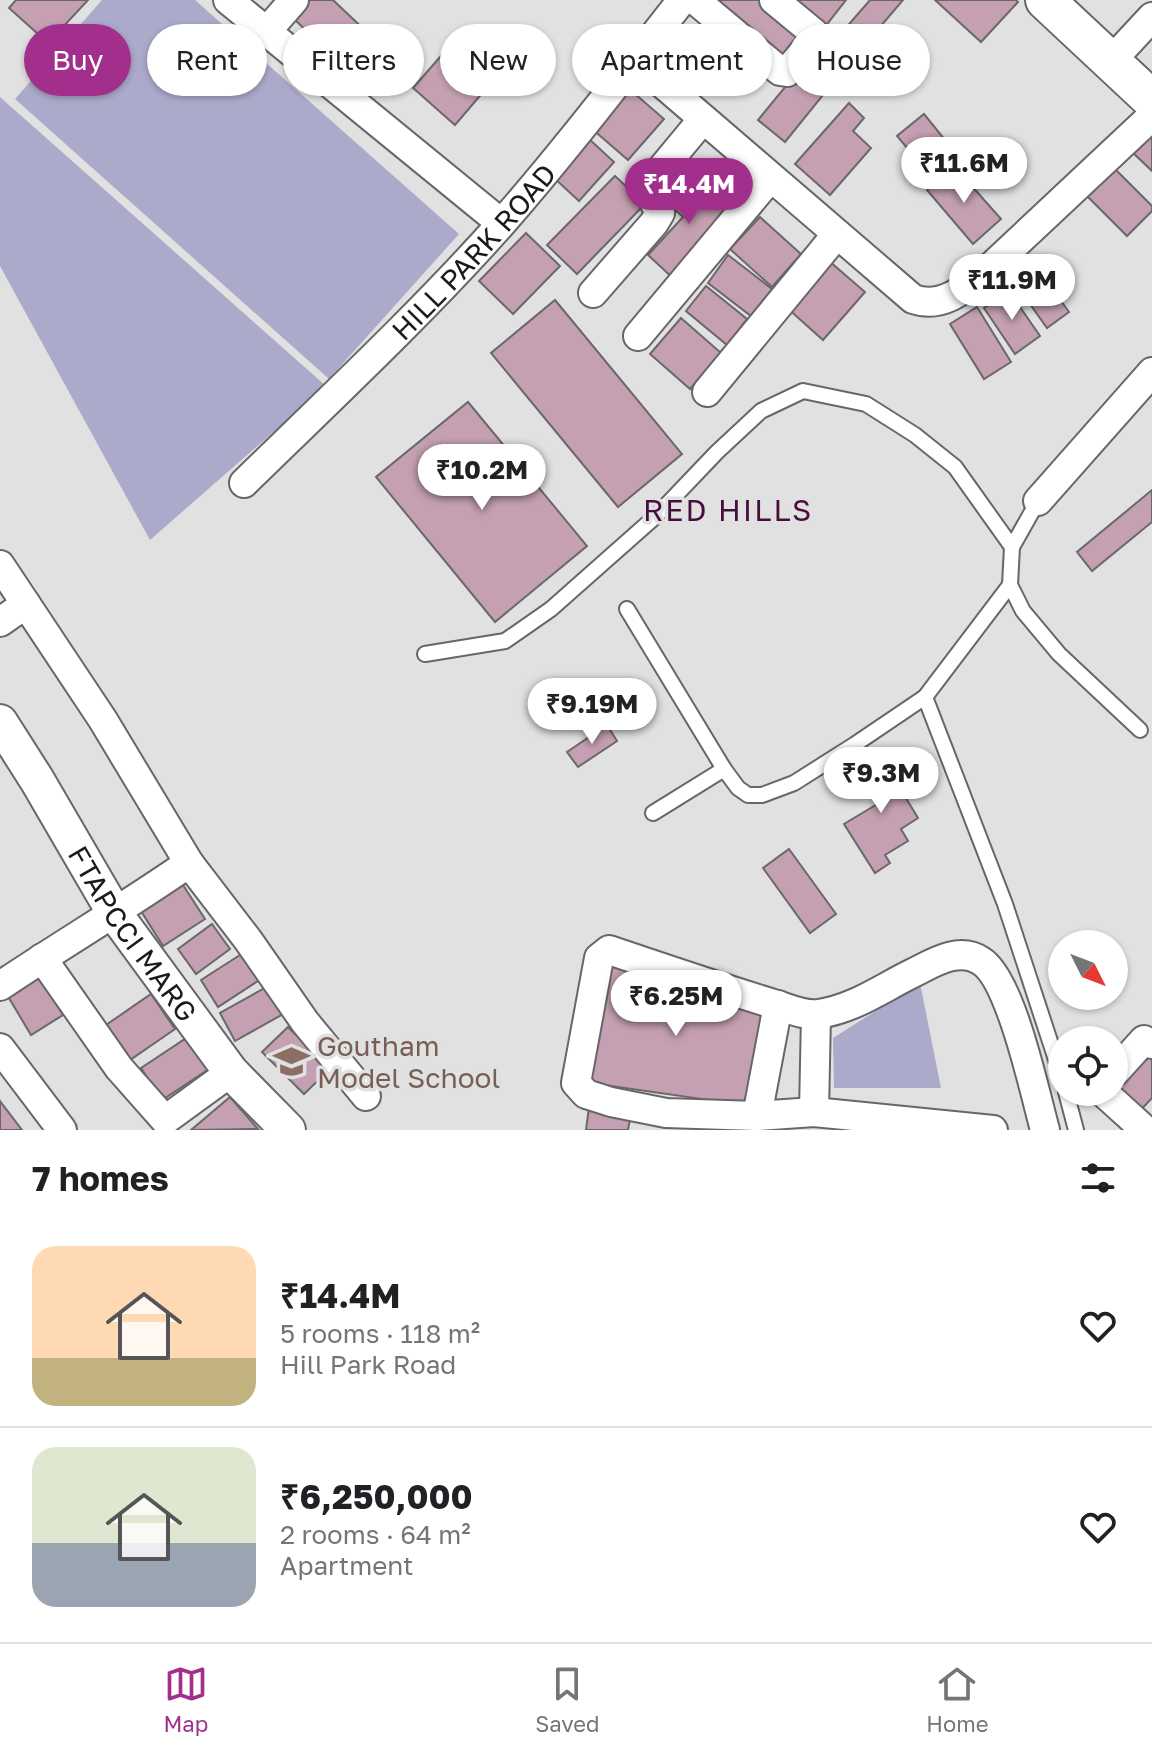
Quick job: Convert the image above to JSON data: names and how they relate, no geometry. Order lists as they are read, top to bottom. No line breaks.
{"streets":{"street":["HILL PARK ROAD","FTAPCCI MARG"]},"districts":["RED HILLS"],"places":{"school or university":["Goutham Model School"]},"north":"bottom right","page":{"chip":["Buy","Rent","Filters","New","Apartment","House"],"price":["₹11.6M","₹14.4M","₹11.9M","₹10.2M","₹9.19M","₹9.3M","₹6.25M"],"heading":"7 homes","list":[{"name":"₹14.4M","note":"5 rooms · 118 m² · Hill Park Road"},{"name":"₹6,250,000","note":"2 rooms · 64 m² · Apartment"}],"tabs":["Map","Saved","Home"]}}
